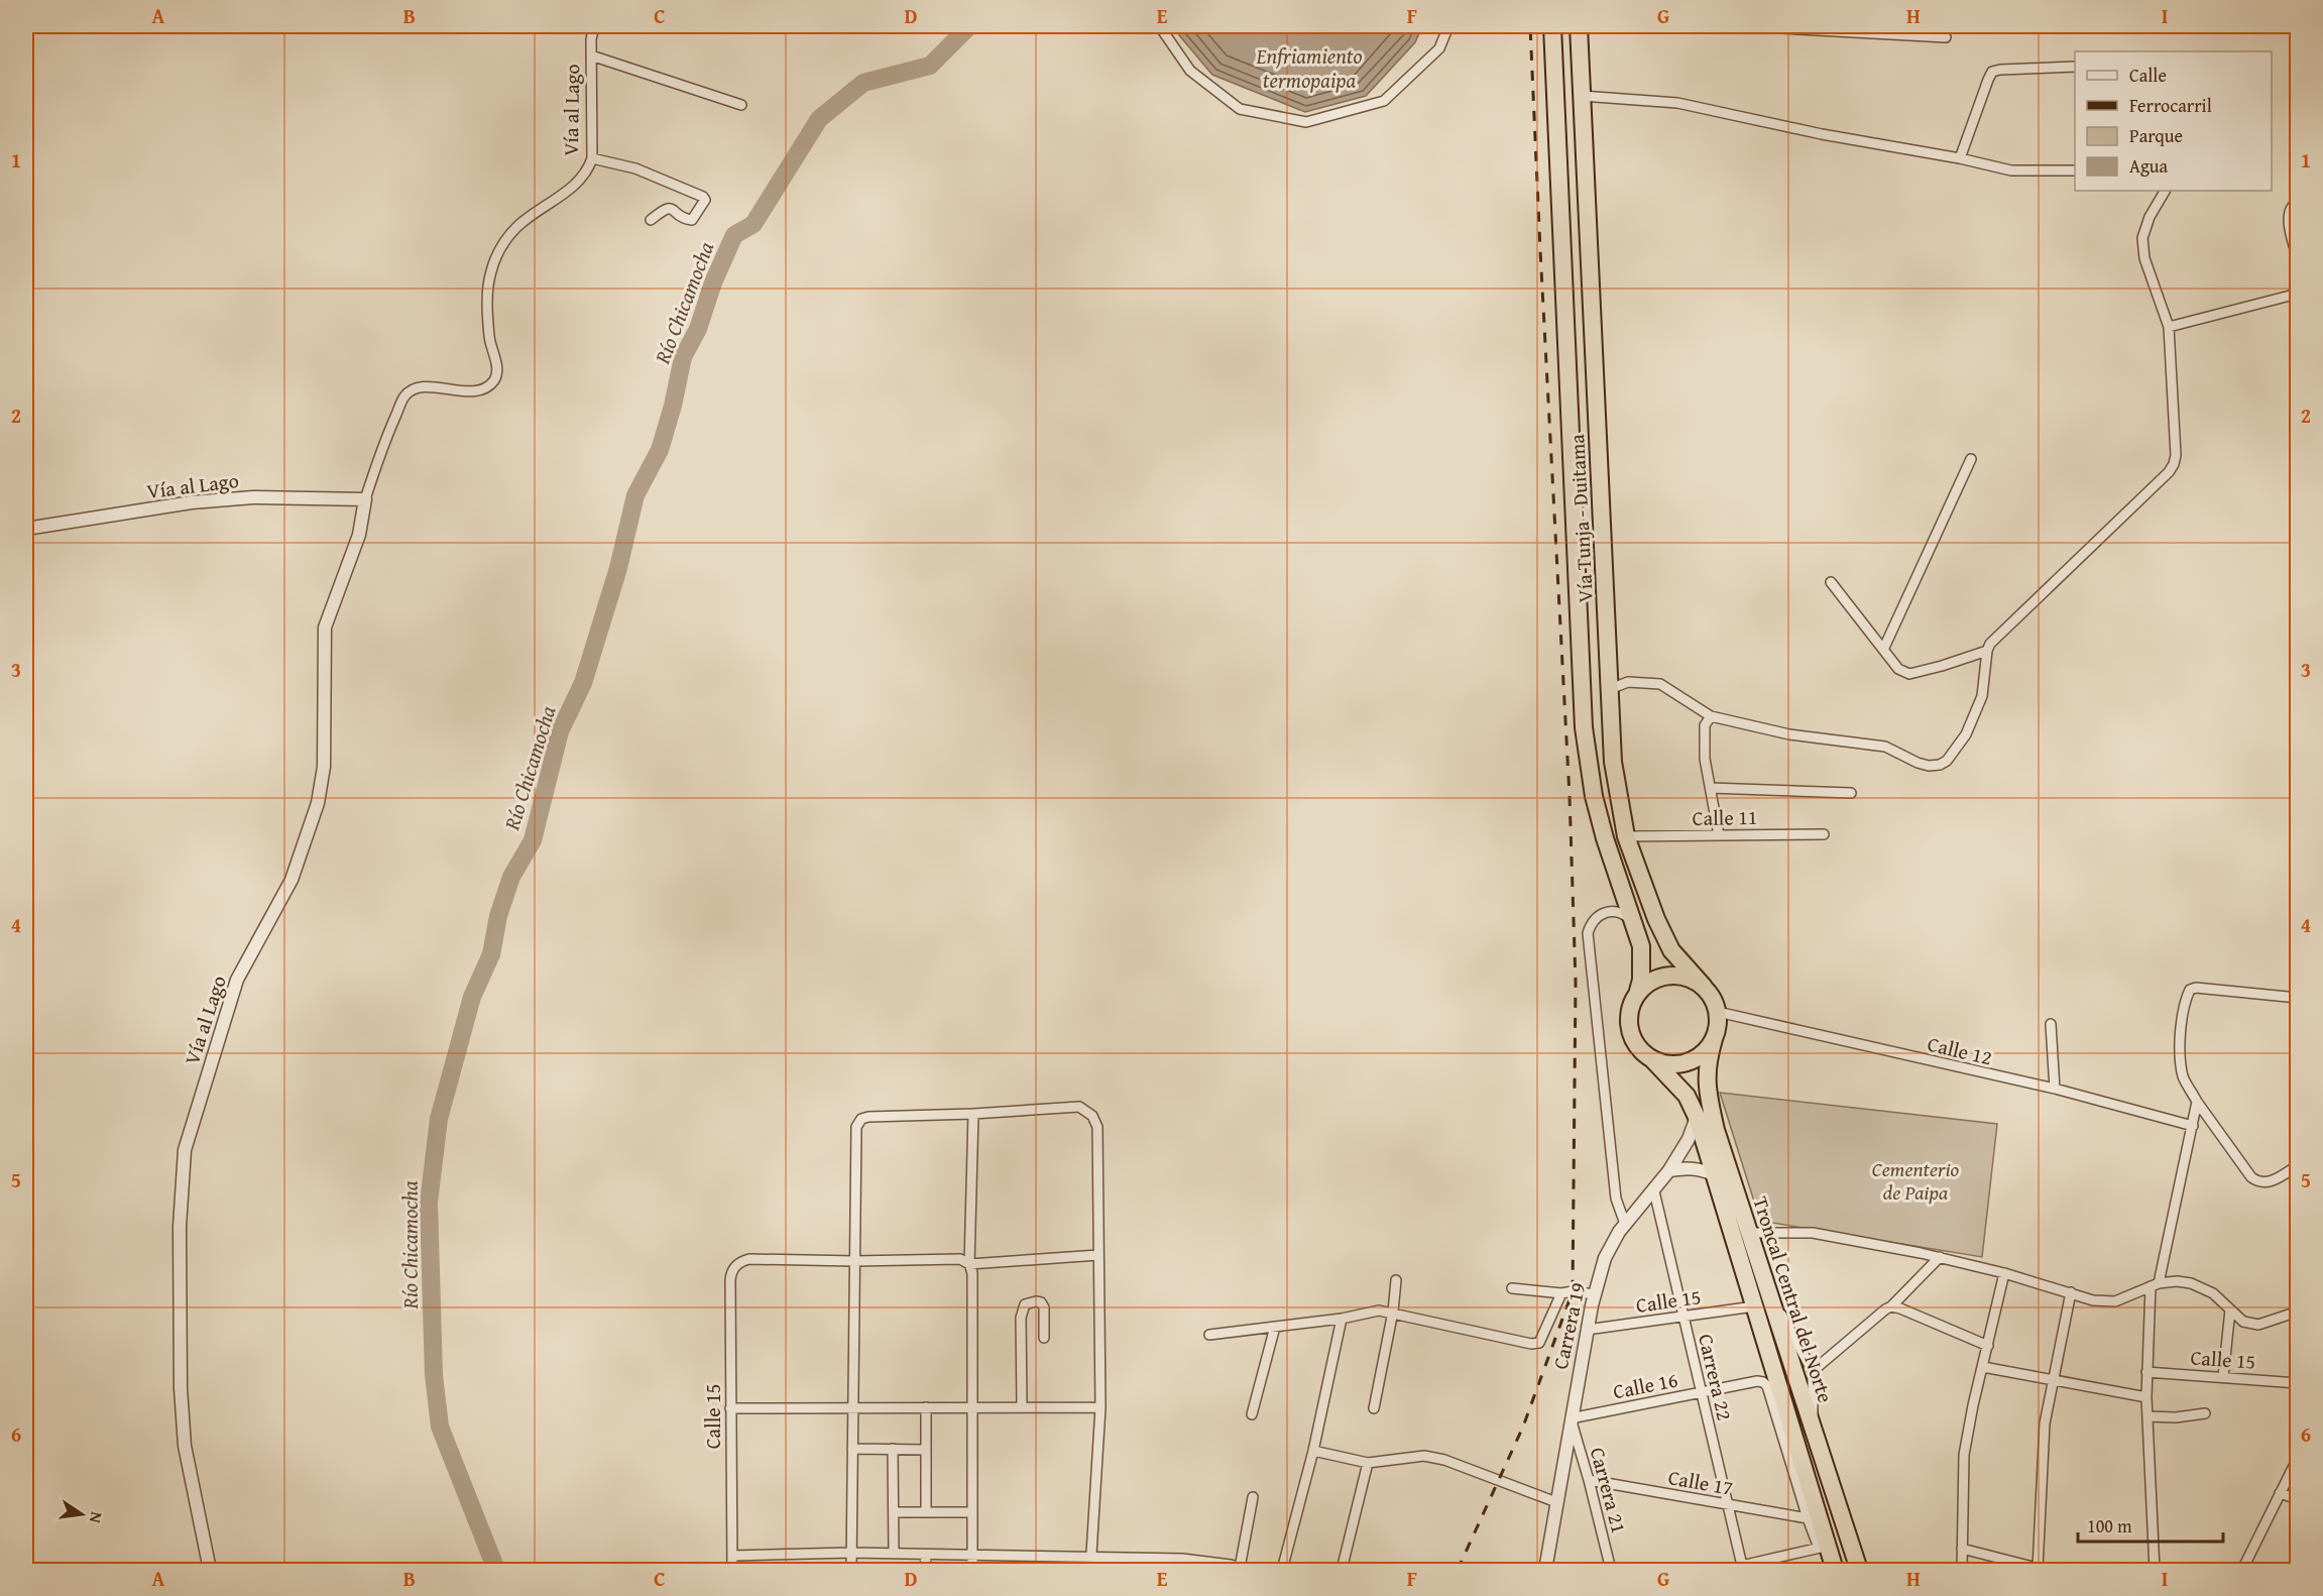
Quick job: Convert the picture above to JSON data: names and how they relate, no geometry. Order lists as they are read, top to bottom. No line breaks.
{"streets":{"highway":["Vía Tunja - Duitama","Troncal Central del Norte"],"street":["Vía al Lago","Calle 11","Calle 12","Calle 15","Carrera 19","Carrera 22","Calle 16","Calle 17","Carrera 21"]},"crossings":[["Vía Tunja - Duitama","Calle 11"],["Vía Tunja - Duitama","Calle 12"],["Vía Tunja - Duitama","Troncal Central del Norte"],["Calle 12","Troncal Central del Norte"],["Troncal Central del Norte","Calle 15"],["Troncal Central del Norte","Carrera 19"],["Calle 15","Carrera 19"],["Calle 15","Carrera 22"],["Carrera 19","Carrera 22"],["Carrera 19","Calle 16"],["Carrera 19","Carrera 21"],["Carrera 22","Calle 16"],["Carrera 22","Calle 17"],["Calle 16","Calle 17"],["Calle 16","Carrera 21"],["Calle 17","Carrera 21"]],"water":["Enfriamiento termopaipa","Río Chicamocha"],"parks":["Cementerio de Paipa"],"legend":["Calle","Ferrocarril","Parque","Agua"],"scale_bar":"100 m","north":"right","grid":{"columns":["A","B","C","D","E","F","G","H","I"],"rows":["1","2","3","4","5","6"]}}
